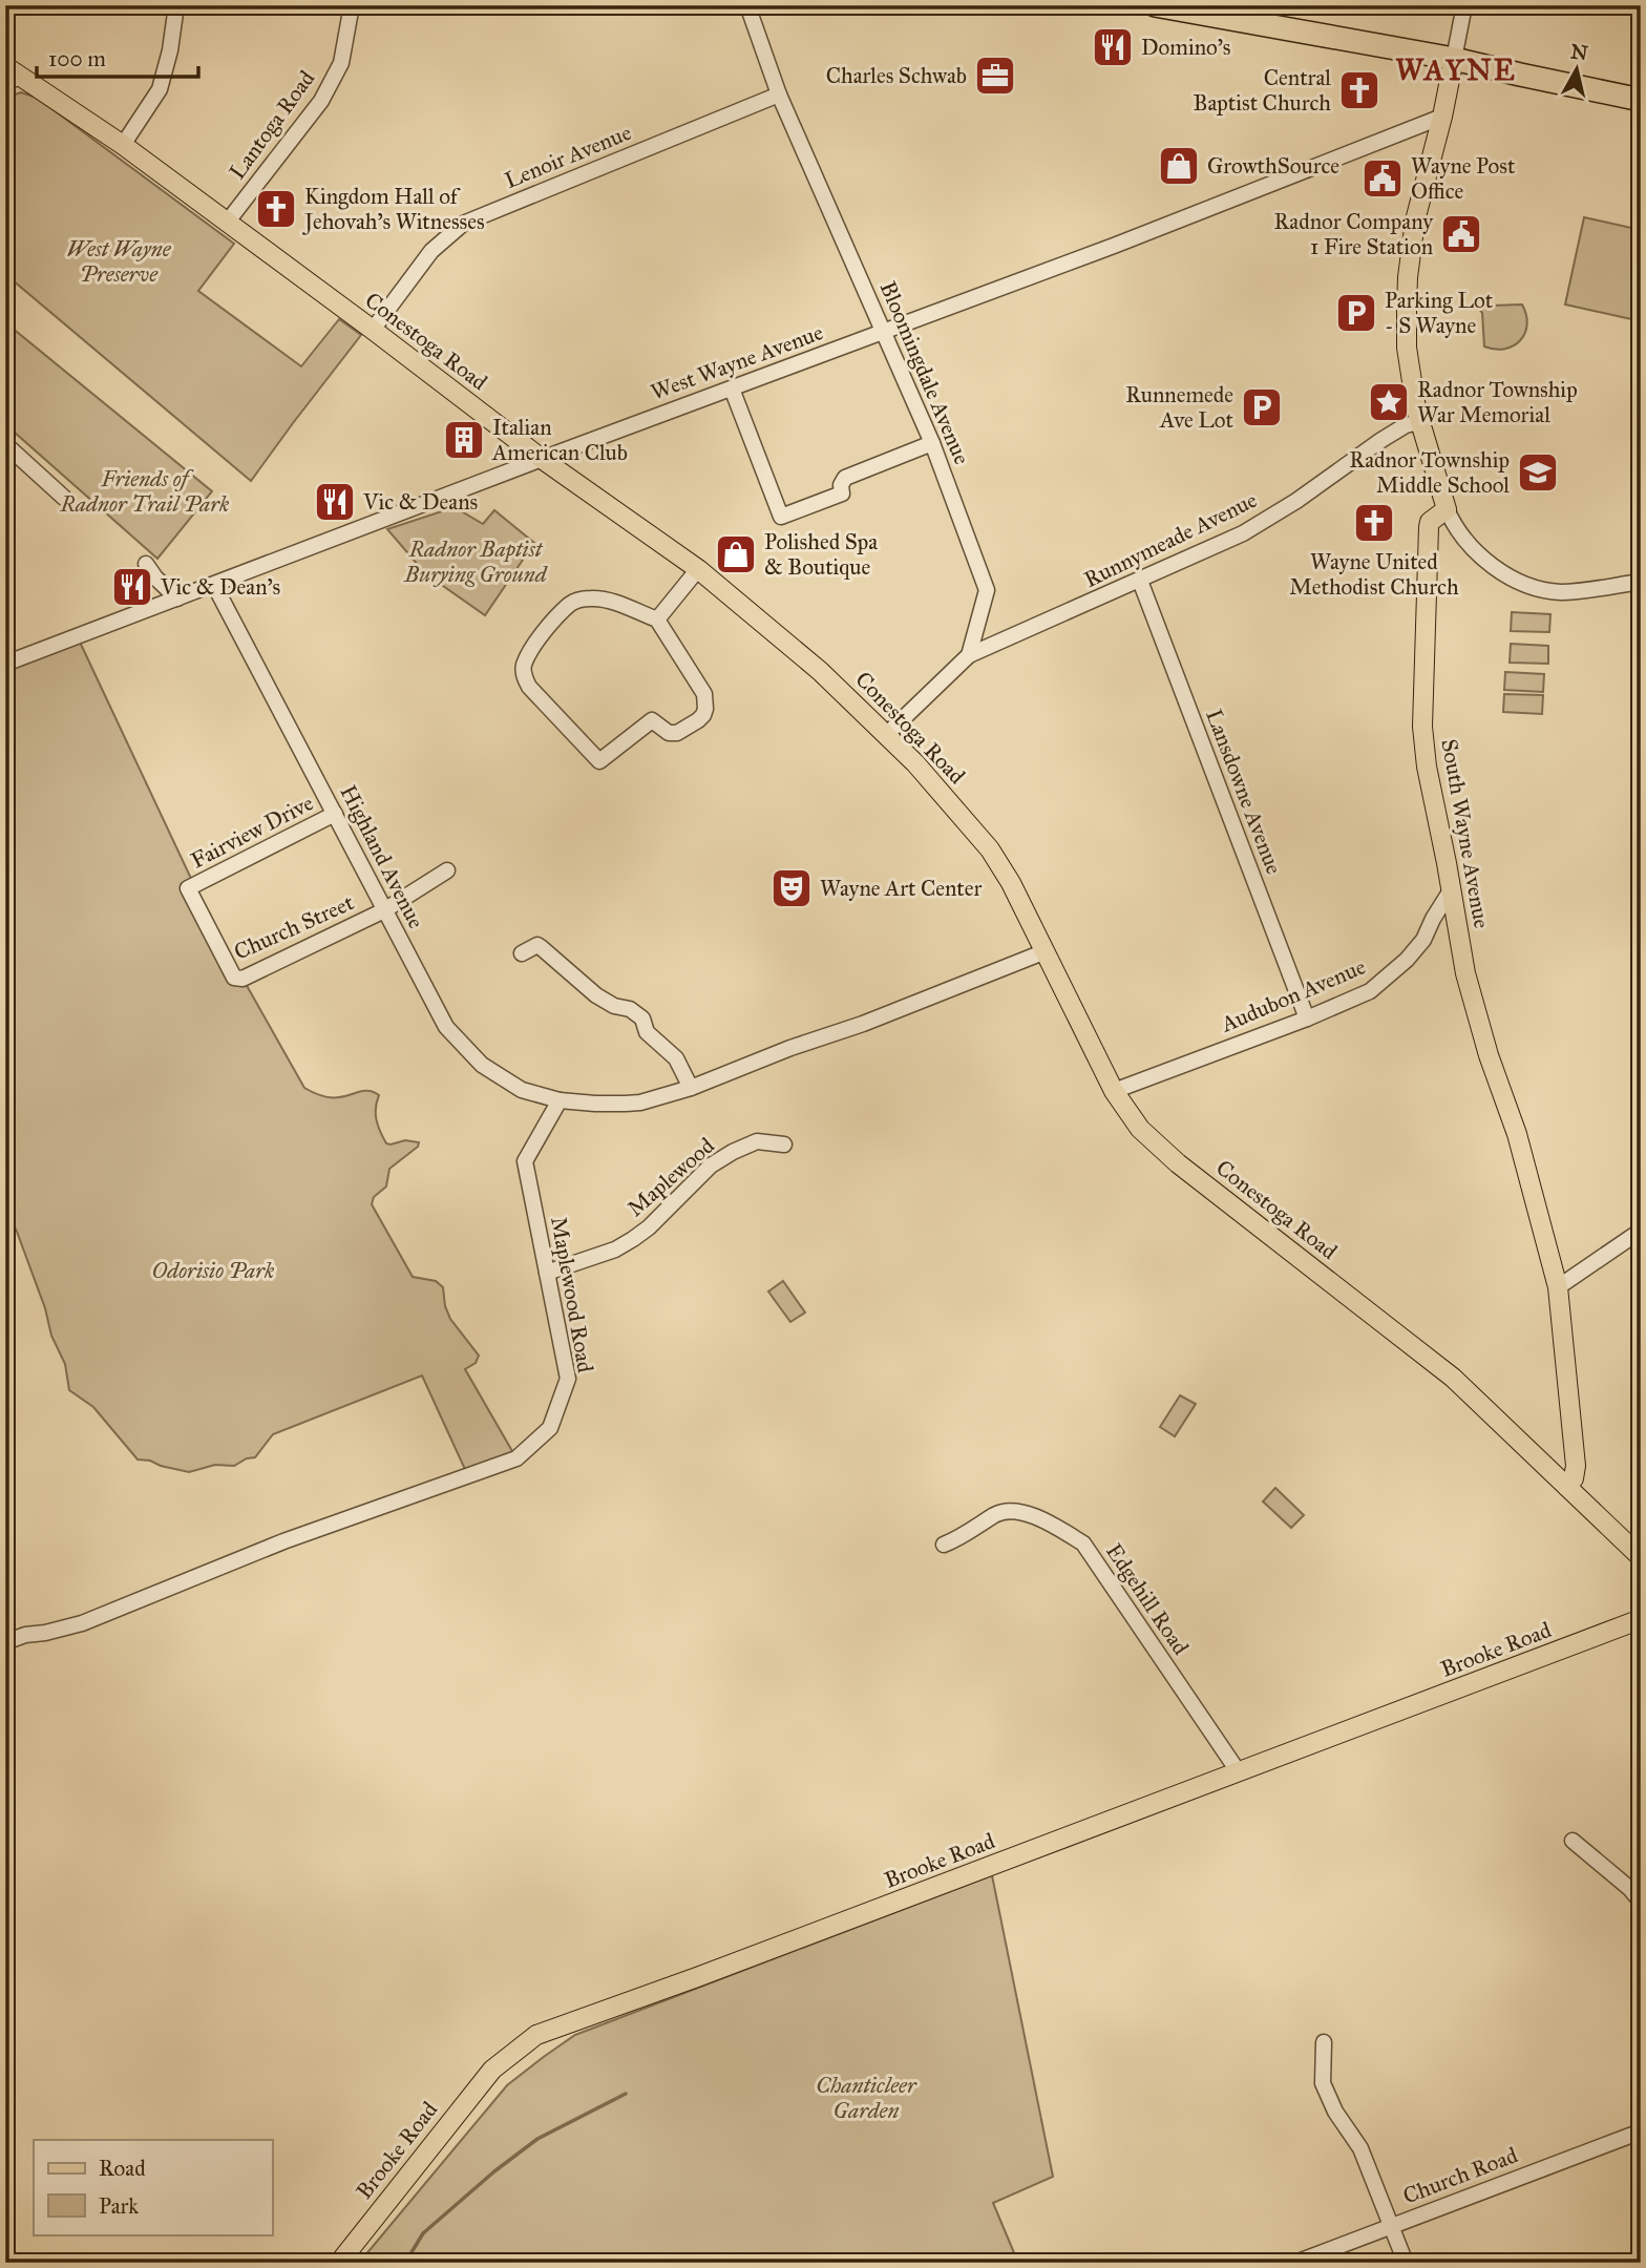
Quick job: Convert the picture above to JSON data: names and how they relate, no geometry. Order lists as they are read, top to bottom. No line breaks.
{"streets":{"main road":["Conestoga Road","South Wayne Avenue","Brooke Road"],"street":["Lantoga Road","Lenoir Avenue","West Wayne Avenue","Bloomingdale Avenue","Runnymeade Avenue","Lansdowne Avenue","Fairview Drive","Highland Avenue","Church Street","Audubon Avenue","Maplewood","Maplewood Road","Edgehill Road","Church Road"]},"crossings":[["Lantoga Road","Conestoga Road"],["Lenoir Avenue","Conestoga Road"],["Lenoir Avenue","Bloomingdale Avenue"],["Conestoga Road","West Wayne Avenue"],["Conestoga Road","South Wayne Avenue"],["Conestoga Road","Audubon Avenue"],["West Wayne Avenue","Bloomingdale Avenue"],["West Wayne Avenue","Highland Avenue"],["Bloomingdale Avenue","Runnymeade Avenue"],["Runnymeade Avenue","Lansdowne Avenue"],["Lansdowne Avenue","Audubon Avenue"],["Fairview Drive","Highland Avenue"],["Fairview Drive","Church Street"],["South Wayne Avenue","Audubon Avenue"],["Highland Avenue","Church Street"],["Highland Avenue","Maplewood Road"],["Maplewood","Maplewood Road"],["Edgehill Road","Brooke Road"]],"districts":["WAYNE"],"parks":["West Wayne Preserve","Friends of Radnor Trail Park","Radnor Baptist Burying Ground","Odorisio Park","Chanticleer Garden"],"places":{"restaurant":["Domino's","Vic & Deans","Vic & Dean's"],"office":["Charles Schwab"],"church":["Central Baptist Church","Kingdom Hall of Jehovah's Witnesses","Wayne United Methodist Church"],"shop":["GrowthSource","Polished Spa & Boutique"],"public building":["Wayne Post Office","Radnor Company 1 Fire Station"],"parking":["Parking Lot - S Wayne","Runnemede Ave Lot"],"place":["Radnor Township War Memorial"],"building":["Italian American Club"],"school or university":["Radnor Township Middle School"],"theatre":["Wayne Art Center"]},"legend":["Road","Park"],"scale_bar":"100 m","north":"top"}
